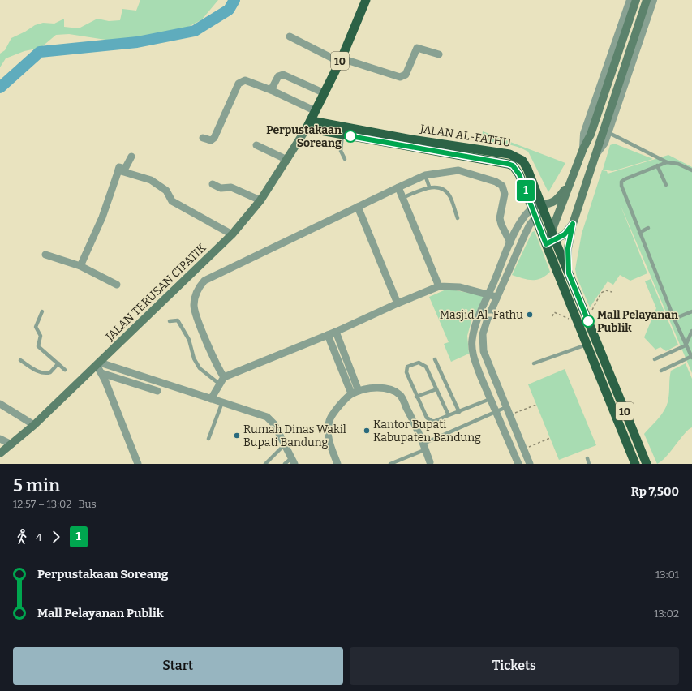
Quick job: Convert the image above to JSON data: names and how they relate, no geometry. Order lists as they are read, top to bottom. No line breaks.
{"streets":{"highway":["10","JALAN AL-FATHU"],"main road":["JALAN TERUSAN CIPATIK"]},"crossings":[["10","JALAN AL-FATHU"],["10","JALAN TERUSAN CIPATIK"],["JALAN AL-FATHU","JALAN TERUSAN CIPATIK"]],"places":["Perpustakaan Soreang","Masjid Al-Fathu","Mall Pelayanan Publik","Kantor Bupati Kabupaten Bandung","Rumah Dinas Wakil Bupati Bandung"],"lines":["bus line 1"],"page":{"on_map":"1","heading":["5 min","12:57 – 13:02 · Bus","Rp 7,500"],"legs":["4","1"],"list":[{"name":"Perpustakaan Soreang","value":"13:01"},{"name":"Mall Pelayanan Publik","value":"13:02"}],"buttons":["Start","Tickets"]}}
